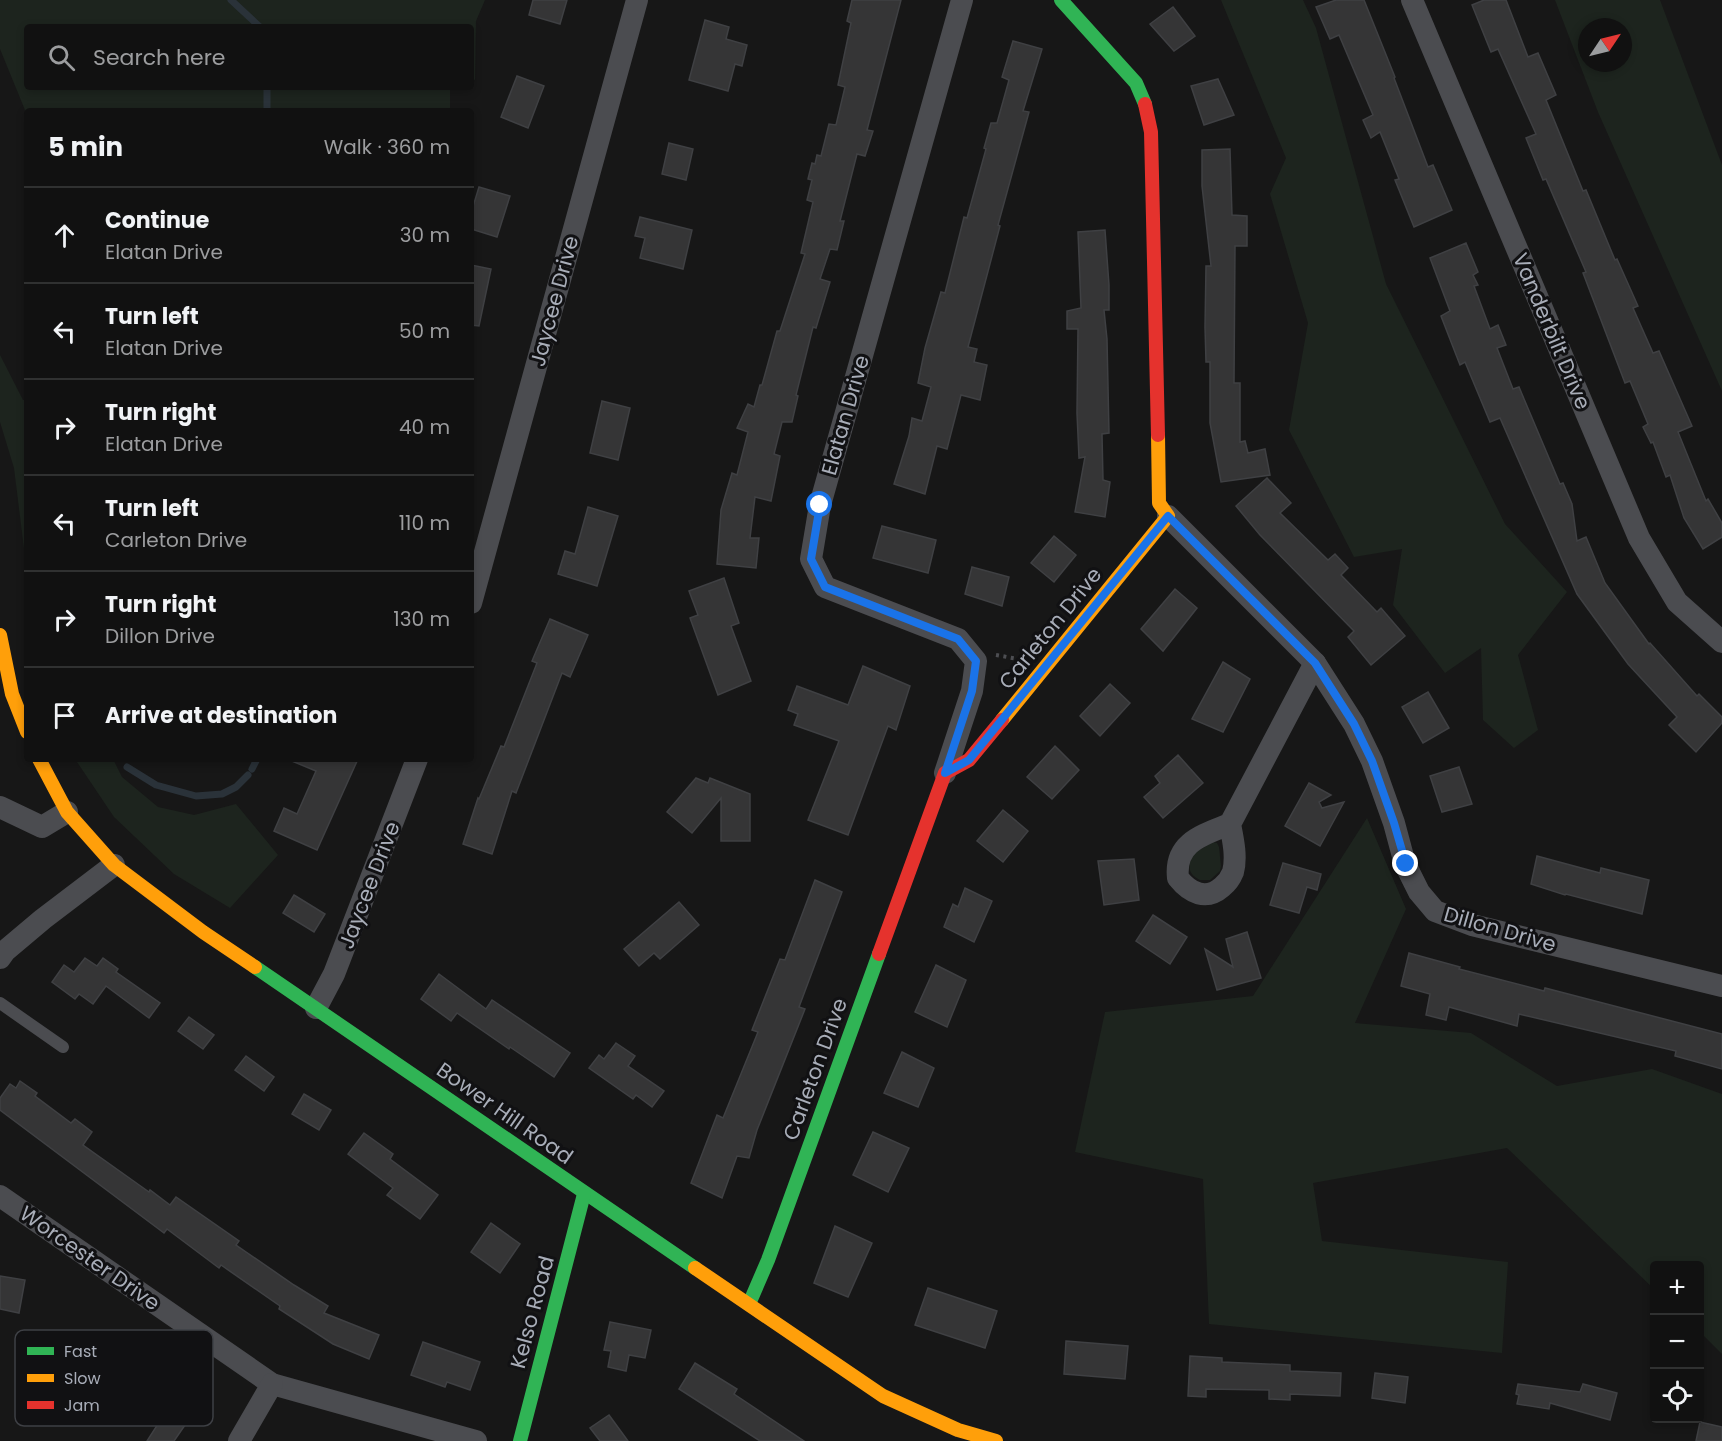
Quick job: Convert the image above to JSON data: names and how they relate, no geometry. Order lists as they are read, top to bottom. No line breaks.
{"streets":{"street":["Jaycee Drive","Vanderbilt Drive","Elatan Drive","Carleton Drive","Dillon Drive","Bower Hill Road","Worcester Drive","Kelso Road"]},"crossings":[["Jaycee Drive","Bower Hill Road"],["Elatan Drive","Carleton Drive"],["Carleton Drive","Dillon Drive"],["Carleton Drive","Bower Hill Road"],["Bower Hill Road","Kelso Road"]],"legend":["Fast","Slow","Jam"],"north":"top right","page":{"search":"Search here","heading":["5 min","Walk · 360 m"],"list":[["Continue","Elatan Drive","30 m"],["Turn left","Elatan Drive","50 m"],["Turn right","Elatan Drive","40 m"],["Turn left","Carleton Drive","110 m"],["Turn right","Dillon Drive","130 m"],"Arrive at destination"],"map_buttons":["+","−"]}}
